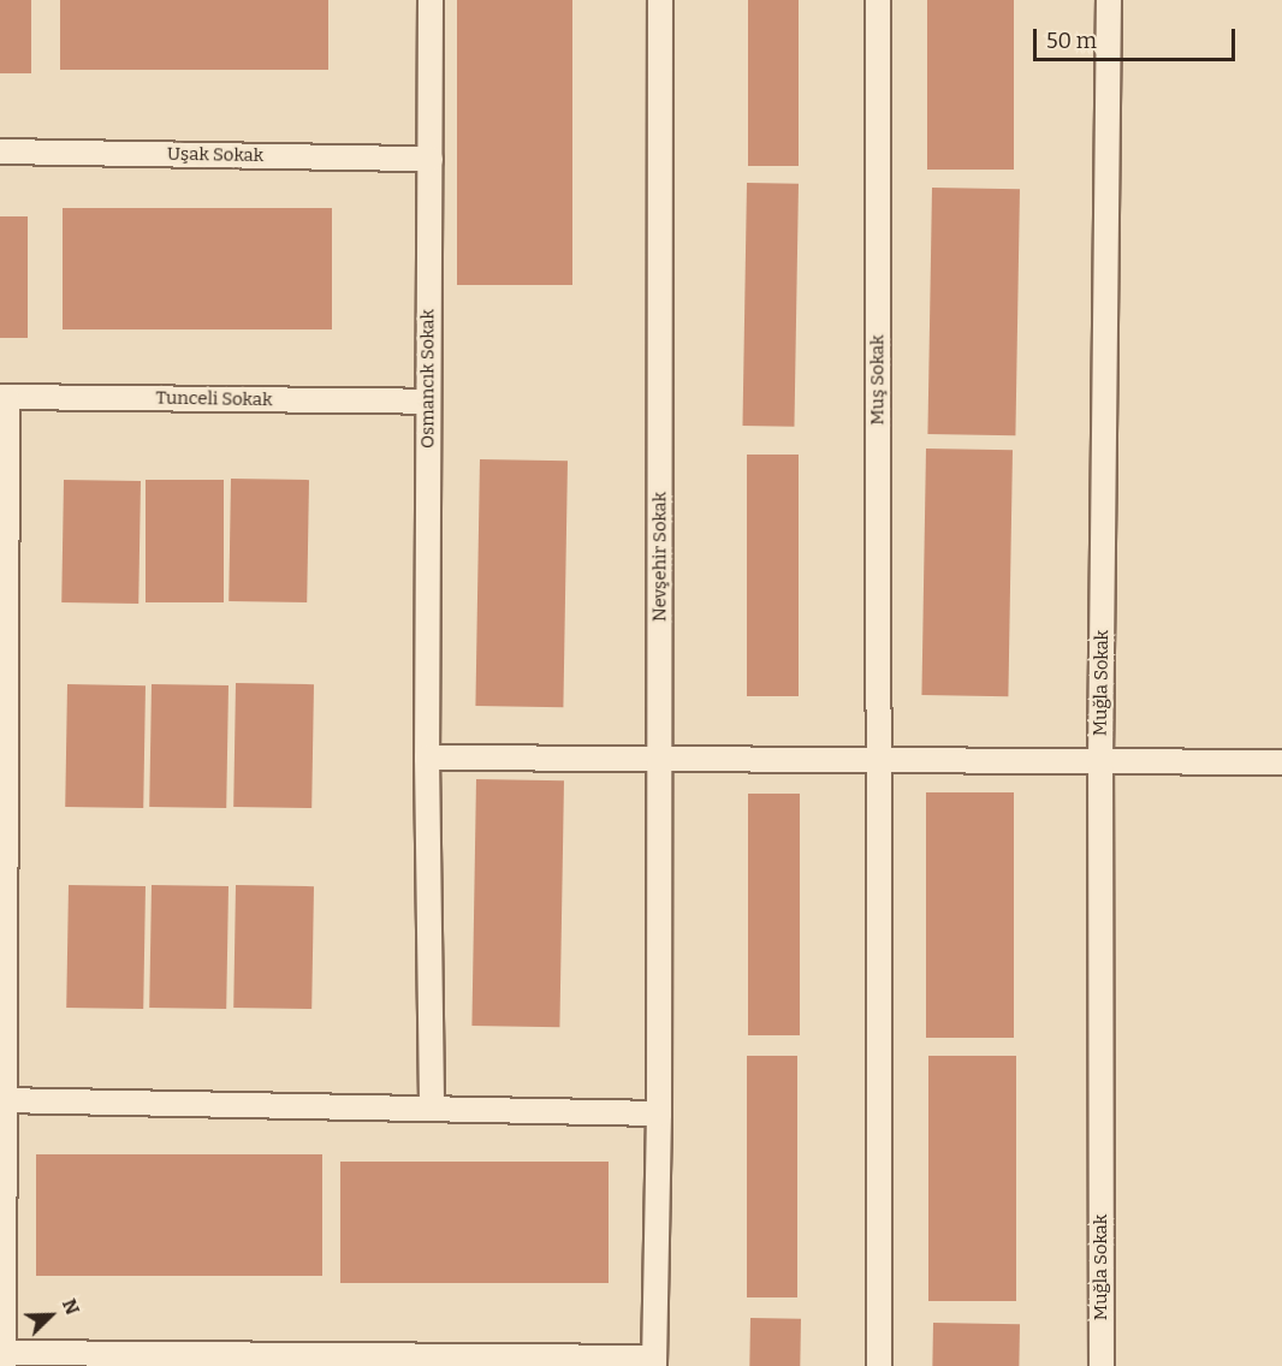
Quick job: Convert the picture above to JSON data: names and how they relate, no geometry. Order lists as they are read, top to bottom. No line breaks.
{"streets":{"street":["Uşak Sokak","Osmancık Sokak","Muş Sokak","Tunceli Sokak","Nevşehir Sokak","Muğla Sokak"]},"crossings":[["Uşak Sokak","Osmancık Sokak"],["Osmancık Sokak","Tunceli Sokak"]],"scale_bar":"50 m","north":"top right"}
